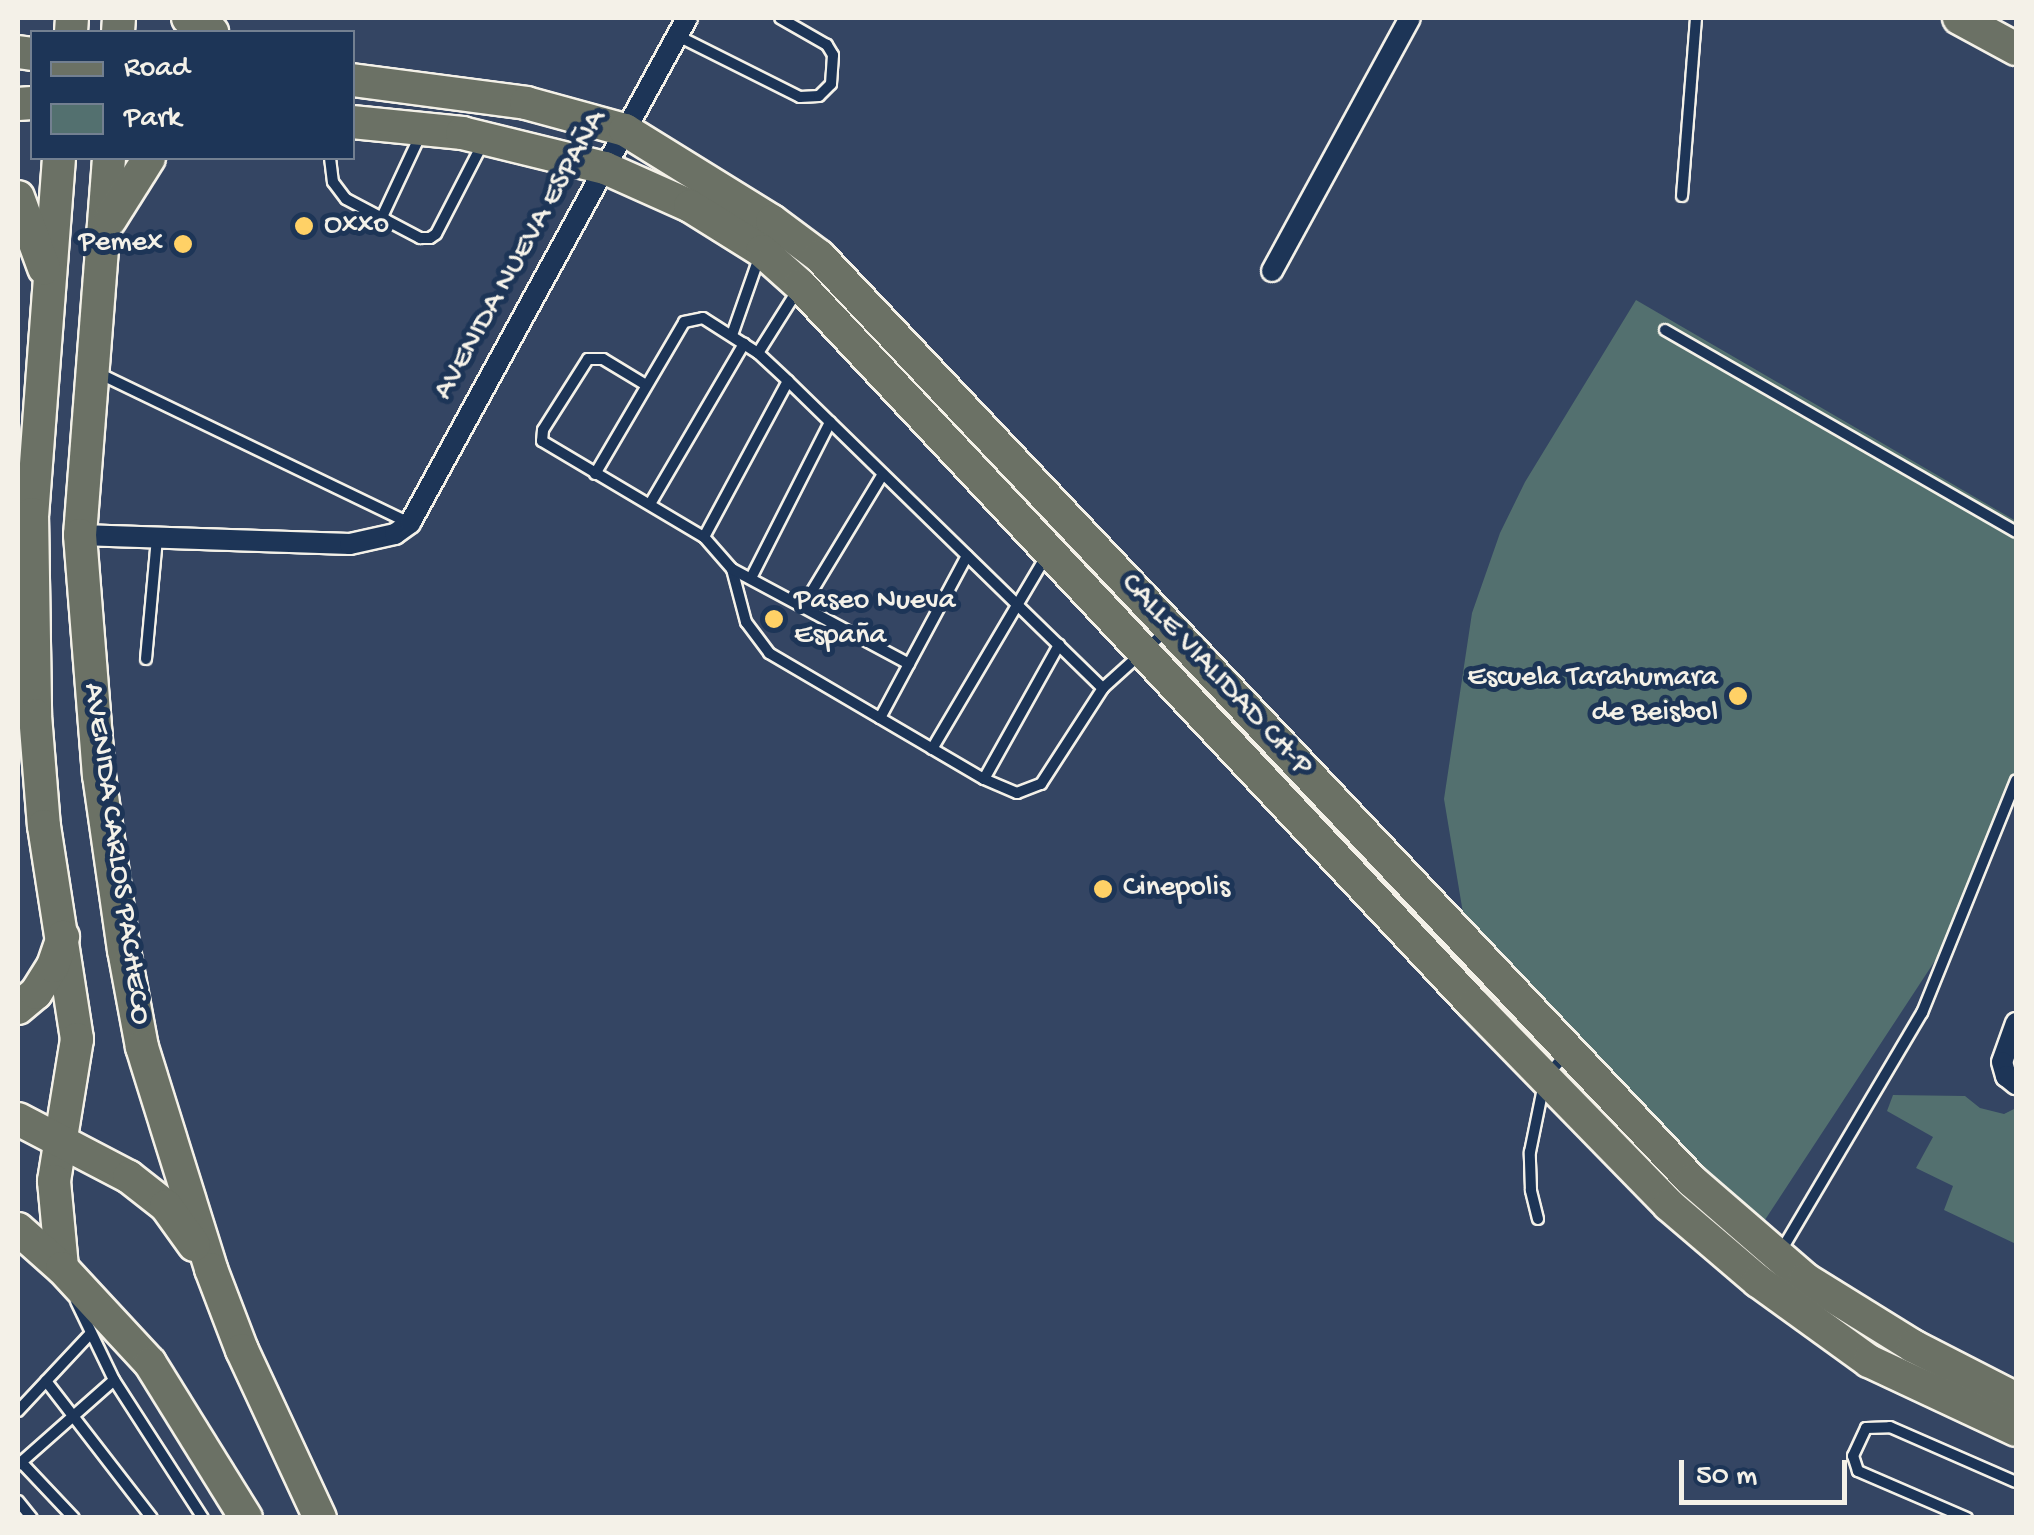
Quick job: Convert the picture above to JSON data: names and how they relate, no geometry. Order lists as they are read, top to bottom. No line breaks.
{"streets":{"main road":["CALLE VIALIDAD CH-P","AVENIDA CARLOS PACHECO"],"street":["AVENIDA NUEVA ESPAÑA"]},"crossings":[["AVENIDA NUEVA ESPAÑA","CALLE VIALIDAD CH-P"]],"places":["Oxxo","Pemex","Paseo Nueva España","Escuela Tarahumara de Beisbol","Cinepolis"],"legend":["Road","Park"],"scale_bar":"50 m"}
